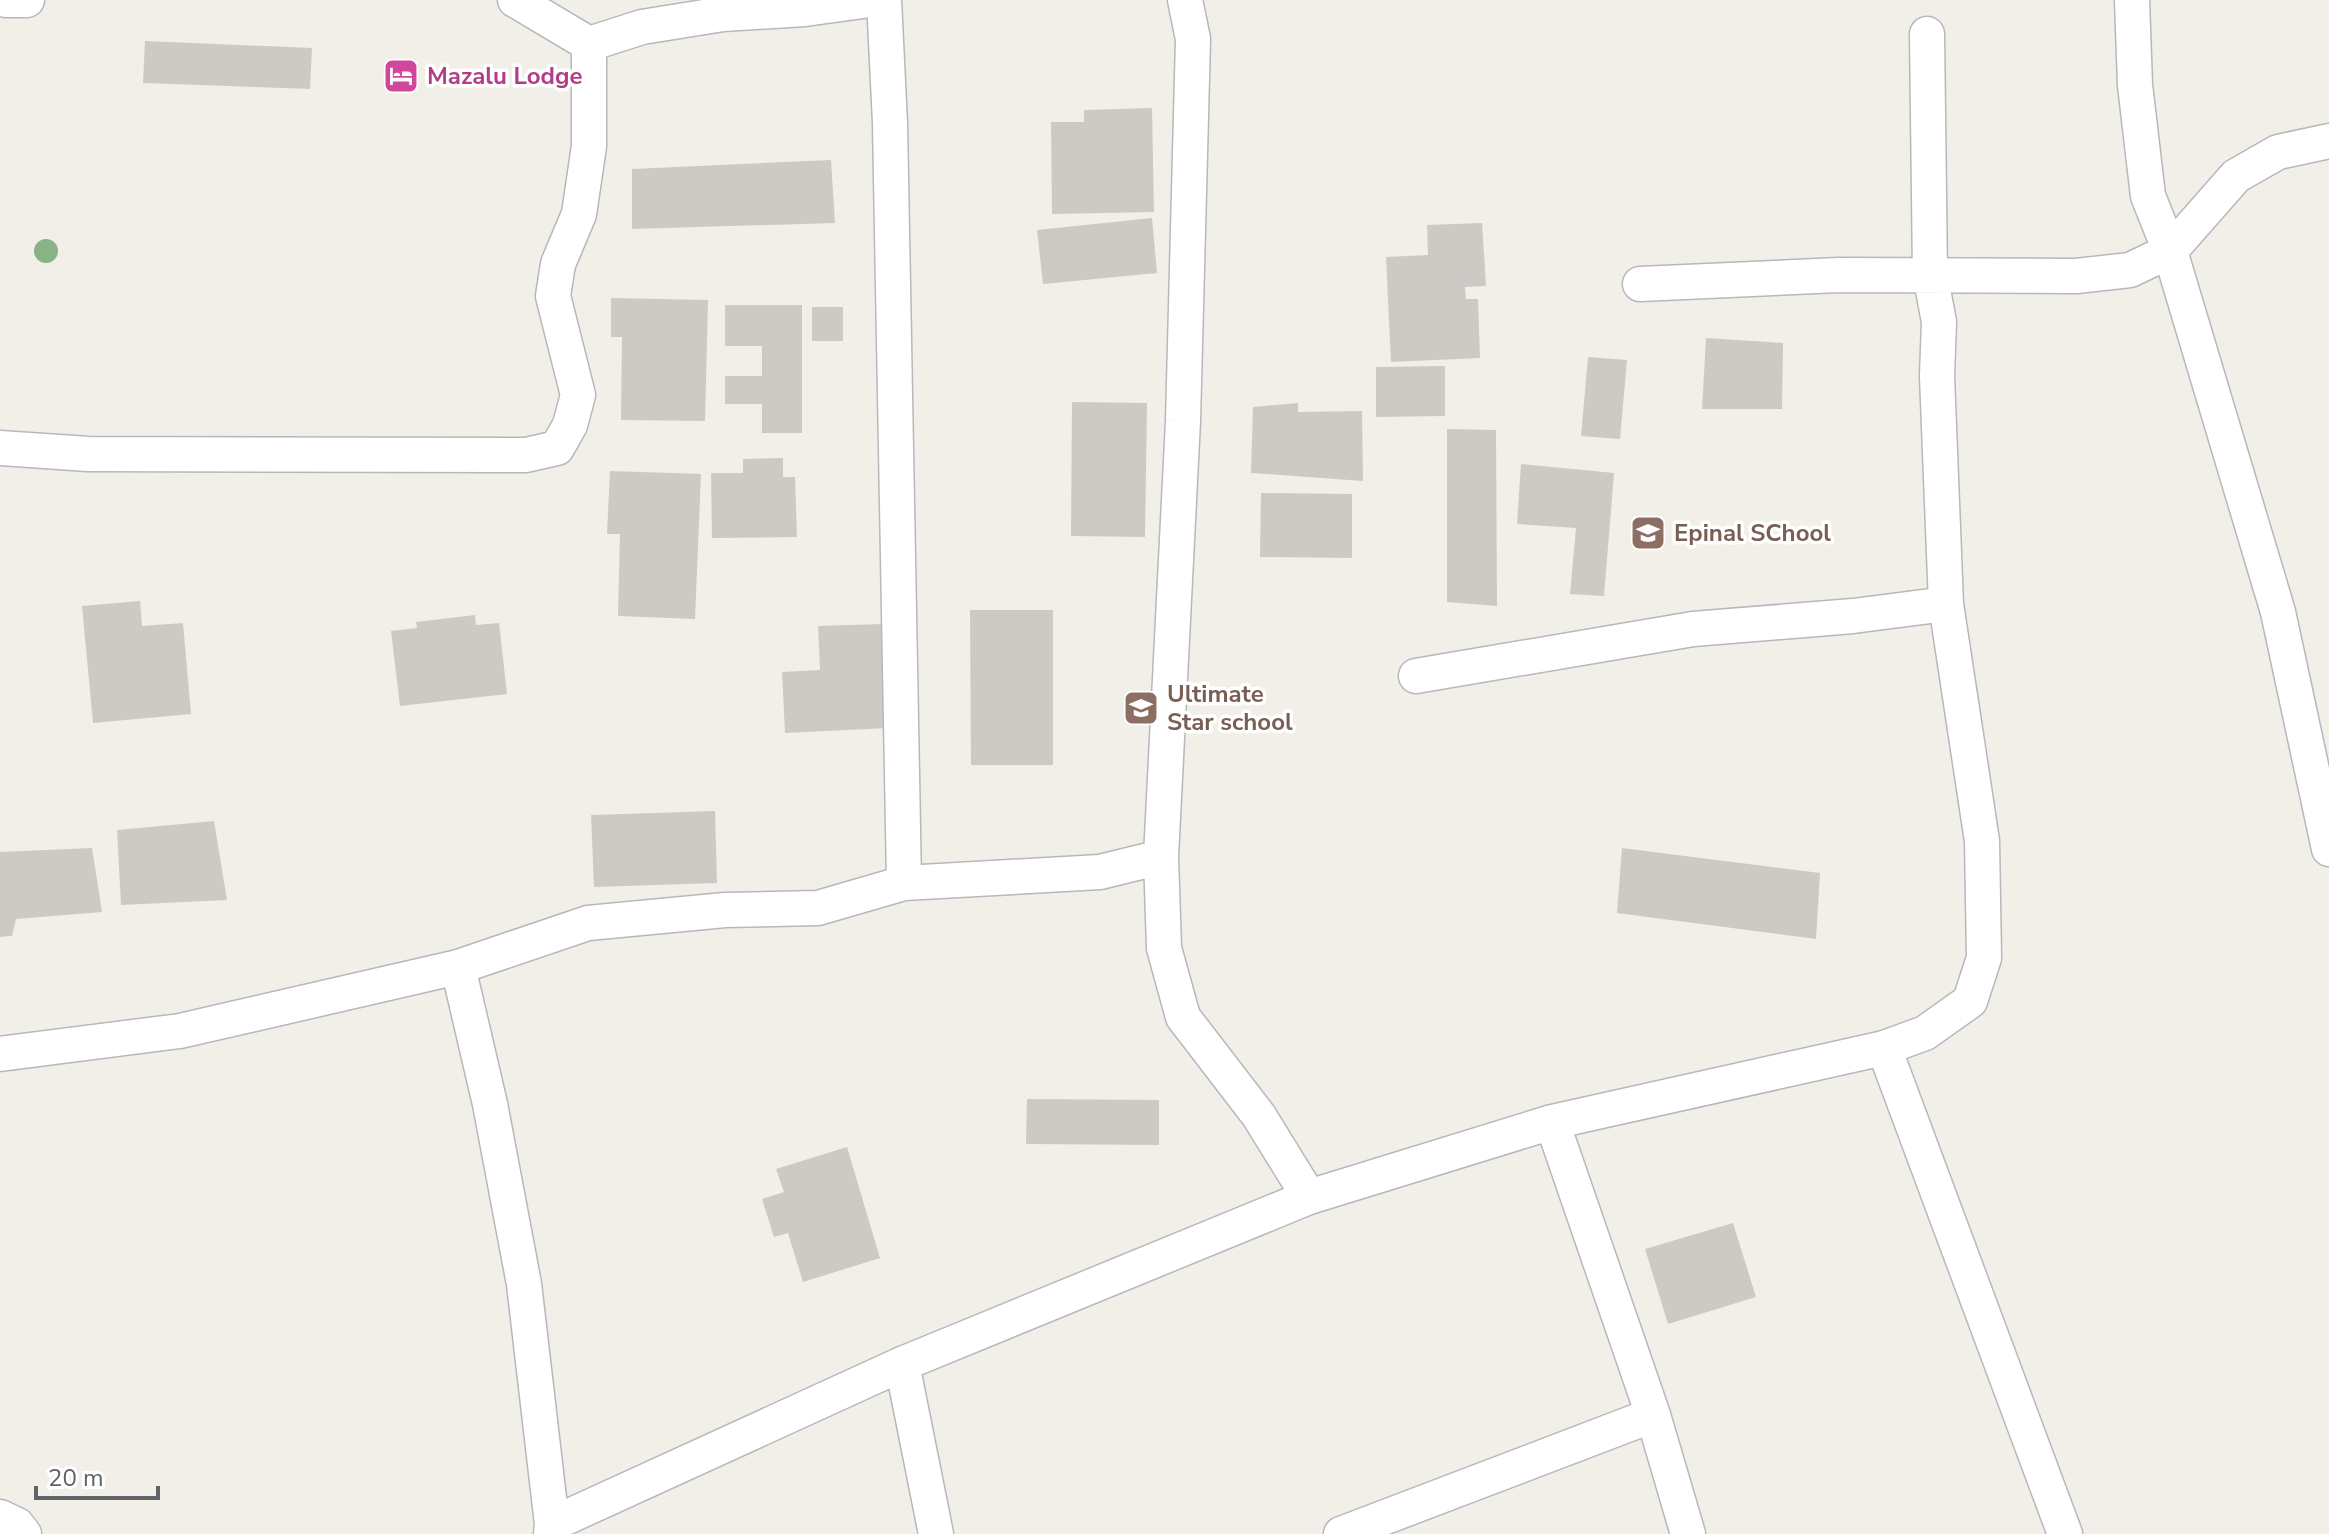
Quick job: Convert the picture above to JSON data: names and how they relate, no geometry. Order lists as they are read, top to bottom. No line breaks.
{"places":{"hotel":["Mazalu Lodge"],"school or university":["Epinal SChool","Ultimate Star school"]},"scale_bar":"20 m"}
